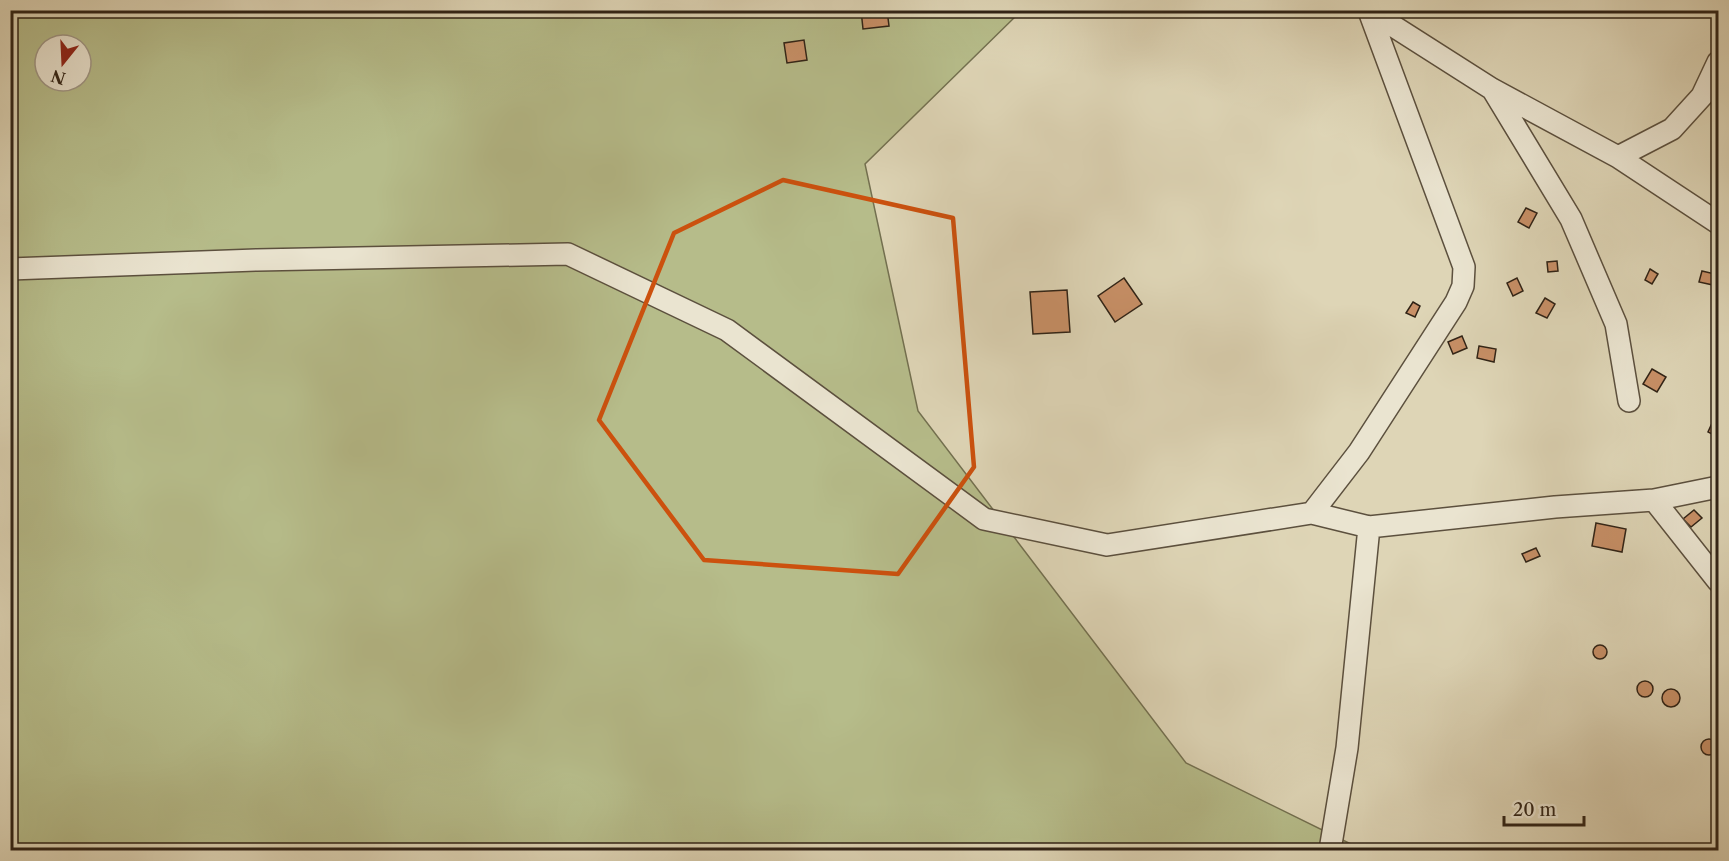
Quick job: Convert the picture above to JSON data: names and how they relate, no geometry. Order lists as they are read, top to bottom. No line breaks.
{"scale_bar":"20 m","north":"bottom"}
